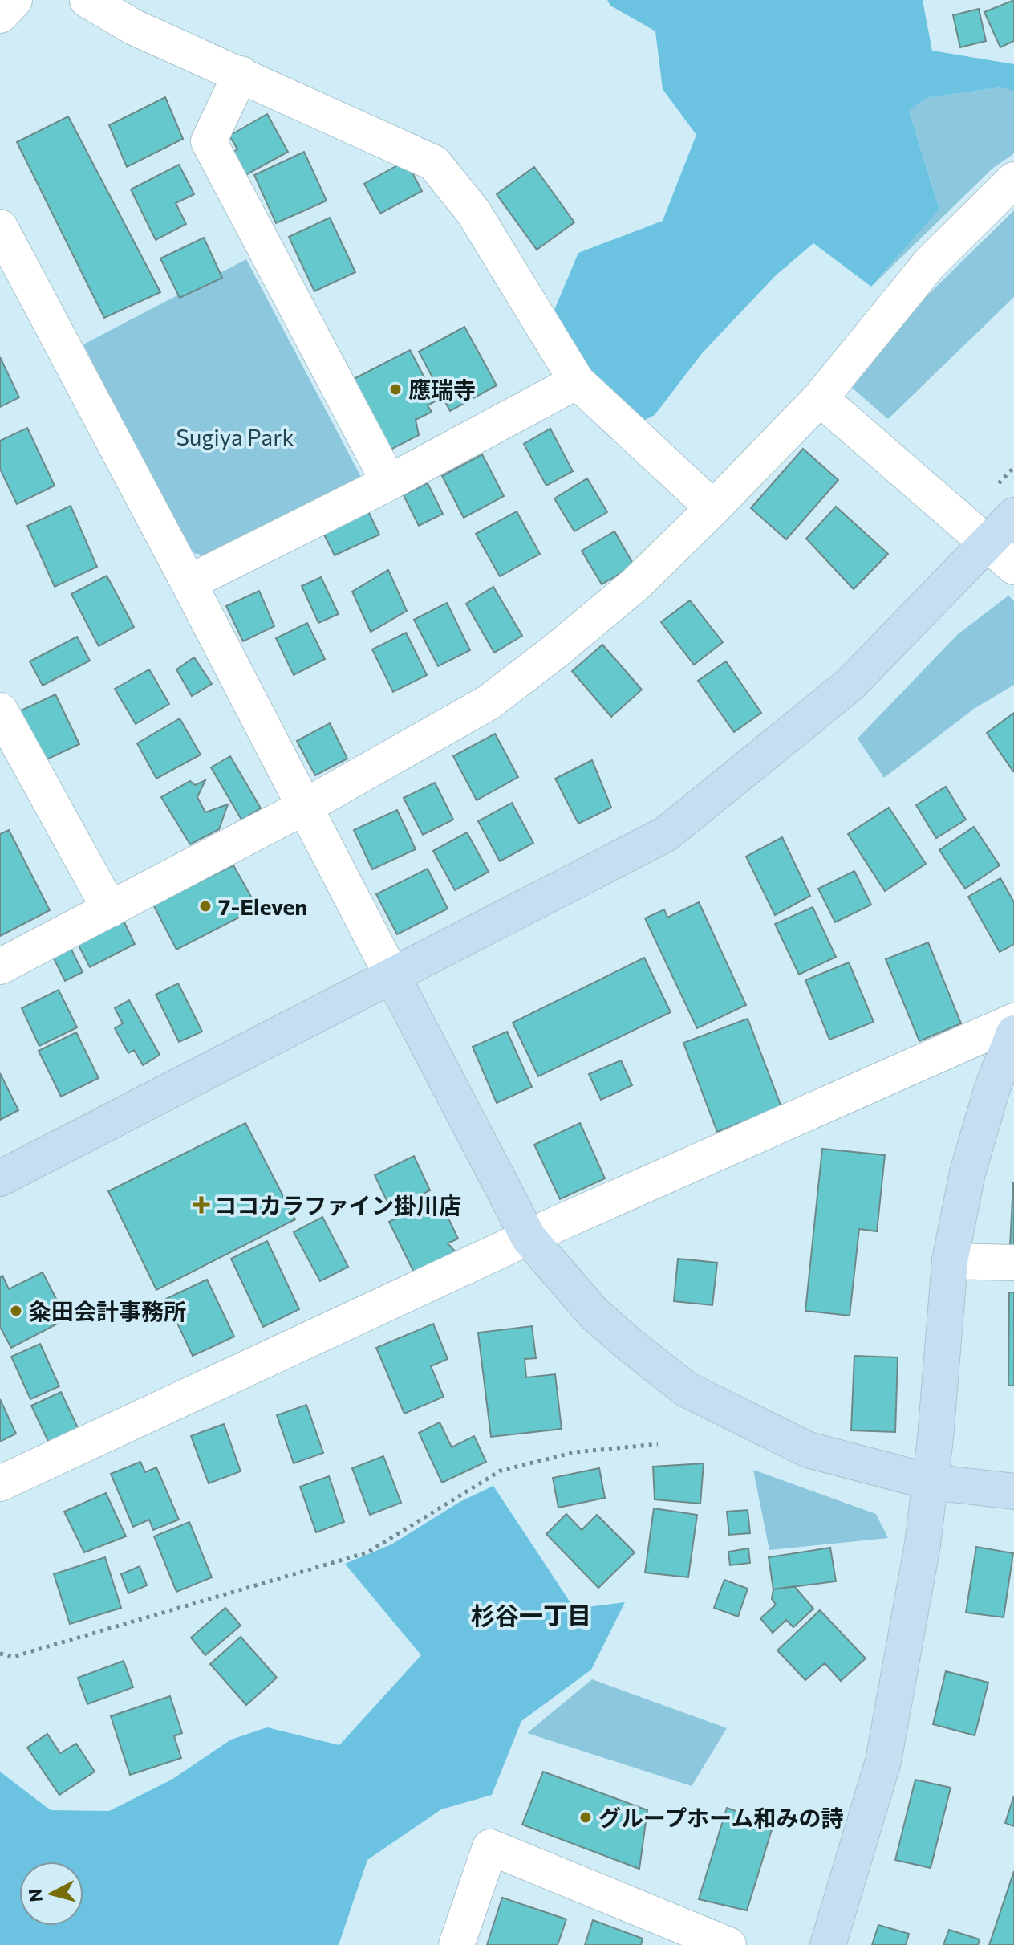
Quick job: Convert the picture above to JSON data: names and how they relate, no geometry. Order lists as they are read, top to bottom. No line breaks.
{"districts":["杉谷一丁目"],"parks":["Sugiya Park"],"places":{"other":["應瑞寺","7-Eleven","粂田会計事務所","グループホーム和みの詩"],"health":["ココカラファイン掛川店"]},"north":"left"}
